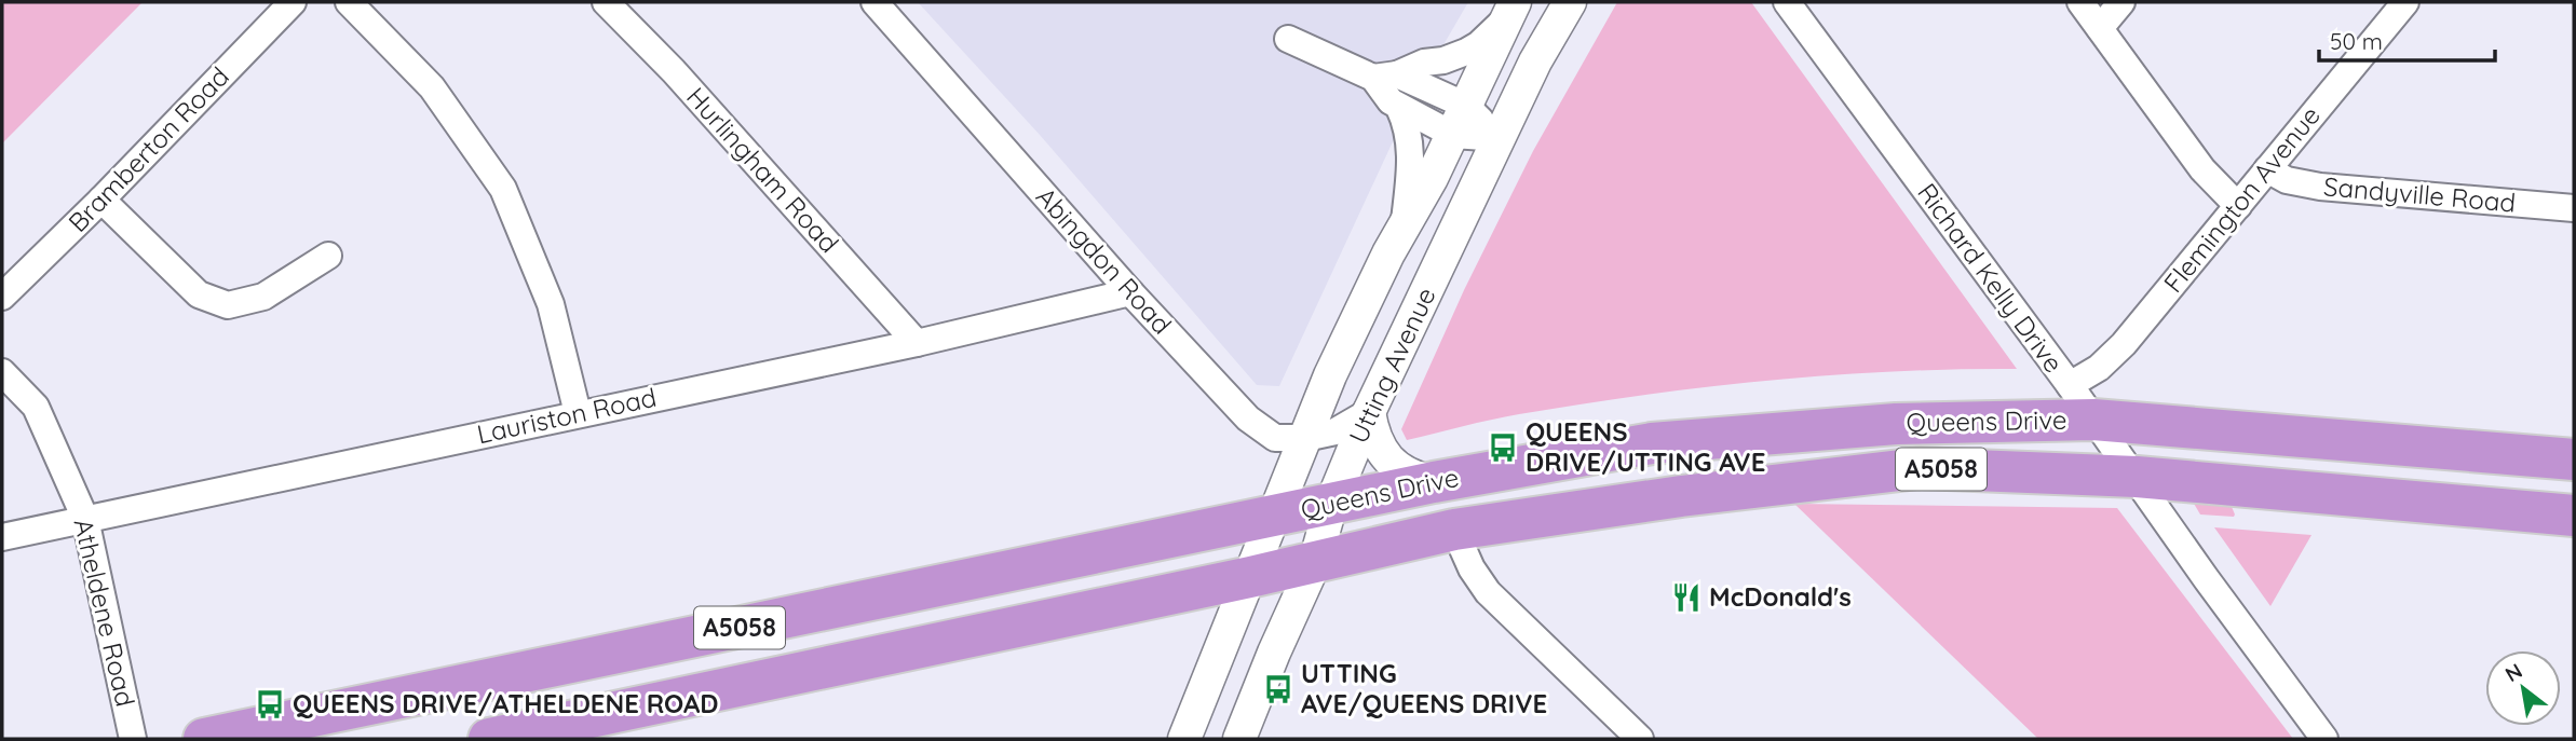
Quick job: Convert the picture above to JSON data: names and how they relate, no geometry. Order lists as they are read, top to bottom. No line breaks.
{"streets":{"highway":["Queens Drive","A5058"],"street":["Bramberton Road","Hurlingham Road","Sandyville Road","Flemington Avenue","Abingdon Road","Richard Kelly Drive","Utting Avenue","Lauriston Road","Atheldene Road"]},"crossings":[["Hurlingham Road","Lauriston Road"],["Sandyville Road","Flemington Avenue"],["Flemington Avenue","Richard Kelly Drive"],["Abingdon Road","Utting Avenue"],["Abingdon Road","Lauriston Road"],["Richard Kelly Drive","Queens Drive"],["Utting Avenue","Queens Drive"],["Lauriston Road","Atheldene Road"]],"places":{"bus stop":["QUEENS DRIVE/UTTING AVE","UTTING AVE/QUEENS DRIVE","QUEENS DRIVE/ATHELDENE ROAD"],"restaurant":["McDonald's"]},"scale_bar":"50 m","north":"top left"}
